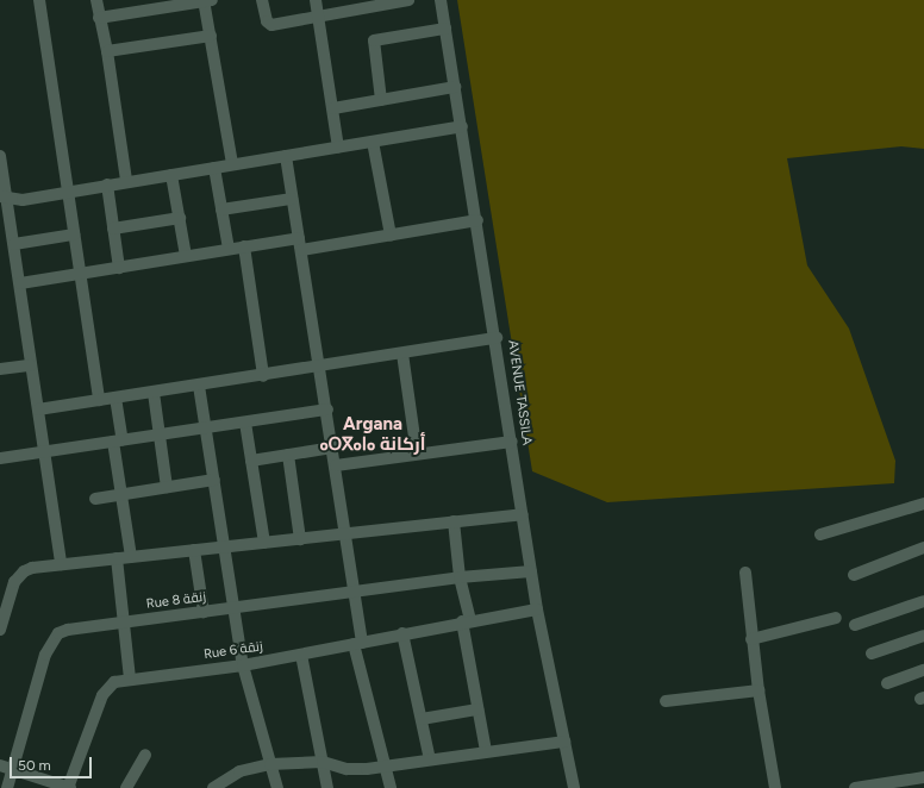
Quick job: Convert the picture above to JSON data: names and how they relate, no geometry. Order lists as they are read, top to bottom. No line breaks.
{"streets":{"street":["AVENUE TASSILA","Rue 8 زنقة","Rue 6 زنقة"]},"crossings":[["AVENUE TASSILA","Rue 8 زنقة"],["AVENUE TASSILA","Rue 6 زنقة"]],"districts":["Argana ⴰⵔⴳⴰⵏⴰ أركانة"],"scale_bar":"50 m"}
